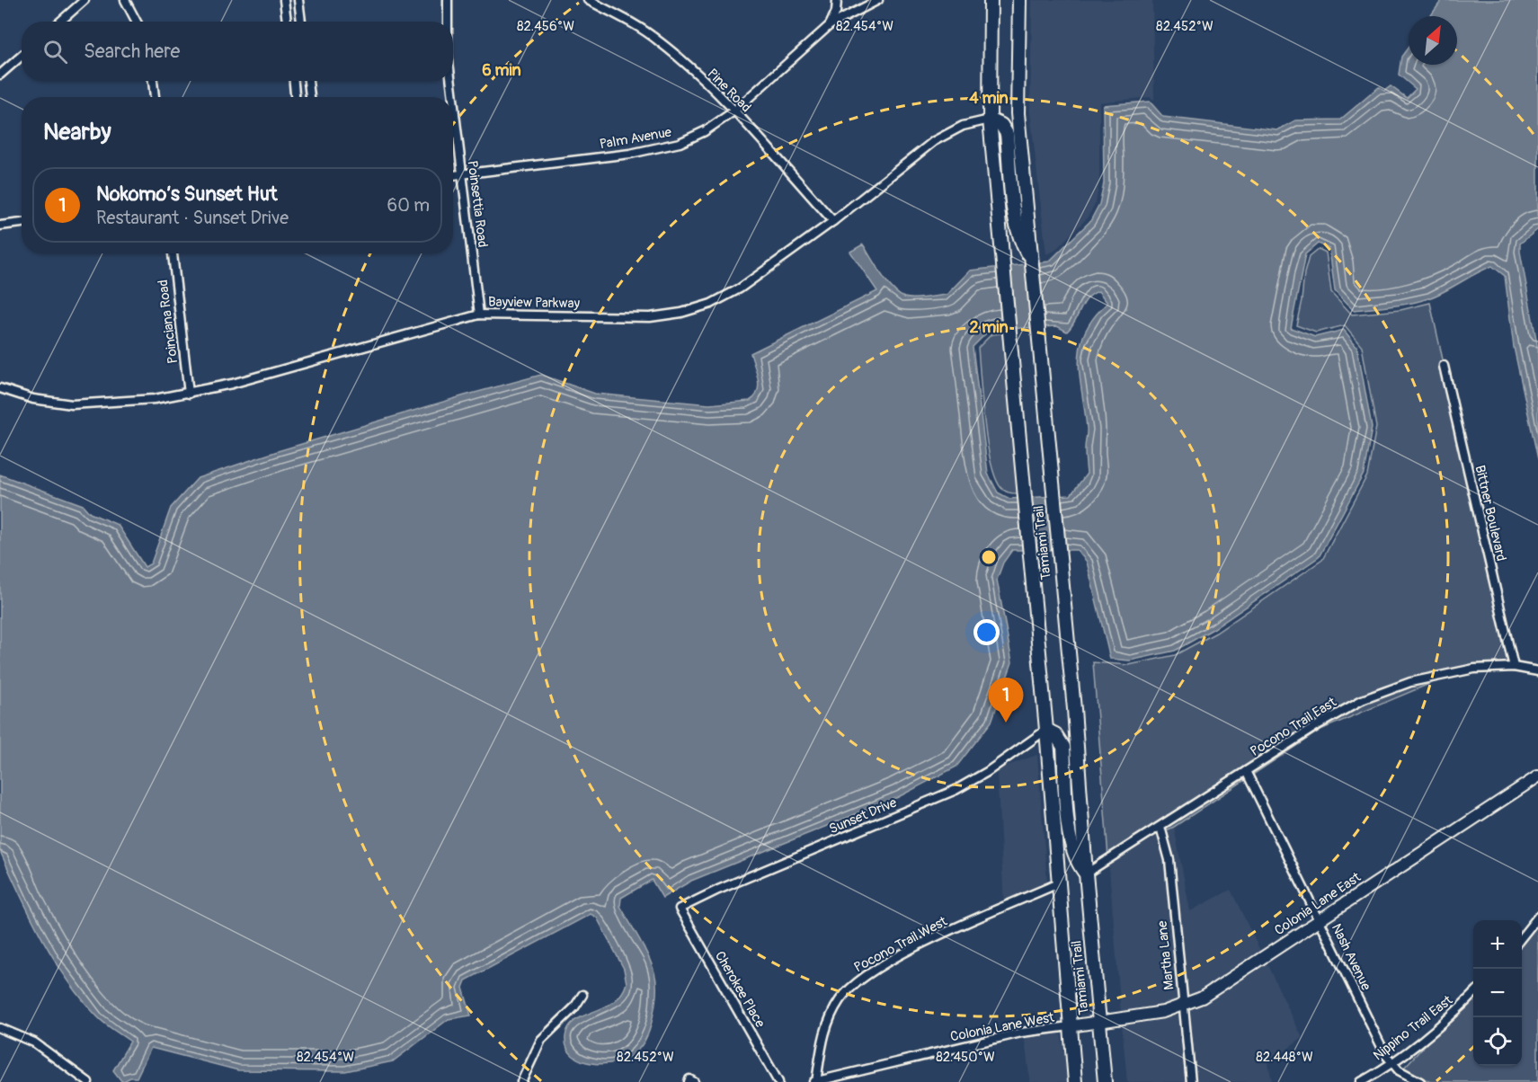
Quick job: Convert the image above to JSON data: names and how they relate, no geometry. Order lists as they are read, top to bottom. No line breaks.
{"streets":{"main road":["Tamiami Trail"],"street":["Pine Road","Palm Avenue","Poinsettia Road","Bayview Parkway","Poinciana Road","Bittner Boulevard","Pocono Trail East","Sunset Drive","Colonia Lane East","Pocono Trail West","Martha Lane","Nash Avenue","Cherokee Place","Colonia Lane West","Nippino Trail East"]},"crossings":[["Pine Road","Palm Avenue"],["Pine Road","Bayview Parkway"],["Palm Avenue","Poinsettia Road"],["Poinsettia Road","Bayview Parkway"],["Bayview Parkway","Poinciana Road"],["Bayview Parkway","Tamiami Trail"],["Bittner Boulevard","Pocono Trail East"],["Tamiami Trail","Pocono Trail East"],["Tamiami Trail","Sunset Drive"],["Tamiami Trail","Colonia Lane East"],["Tamiami Trail","Pocono Trail West"],["Tamiami Trail","Colonia Lane West"],["Pocono Trail East","Martha Lane"],["Pocono Trail East","Nash Avenue"],["Sunset Drive","Cherokee Place"],["Colonia Lane East","Martha Lane"],["Colonia Lane East","Nash Avenue"],["Colonia Lane East","Colonia Lane West"],["Pocono Trail West","Colonia Lane West"],["Nash Avenue","Nippino Trail East"]],"north":"top right","page":{"search":"Search here","heading":"Nearby","list":[{"mark":"1","name":"Nokomo’s Sunset Hut","note":"Restaurant · Sunset Drive","value":"60 m"}],"pins":"1","map_buttons":["+","−"]},"coordinates":["82.456°W","82.454°W","82.452°W","82.450°W","82.448°W"],"rings":["6 min","4 min","2 min"]}
